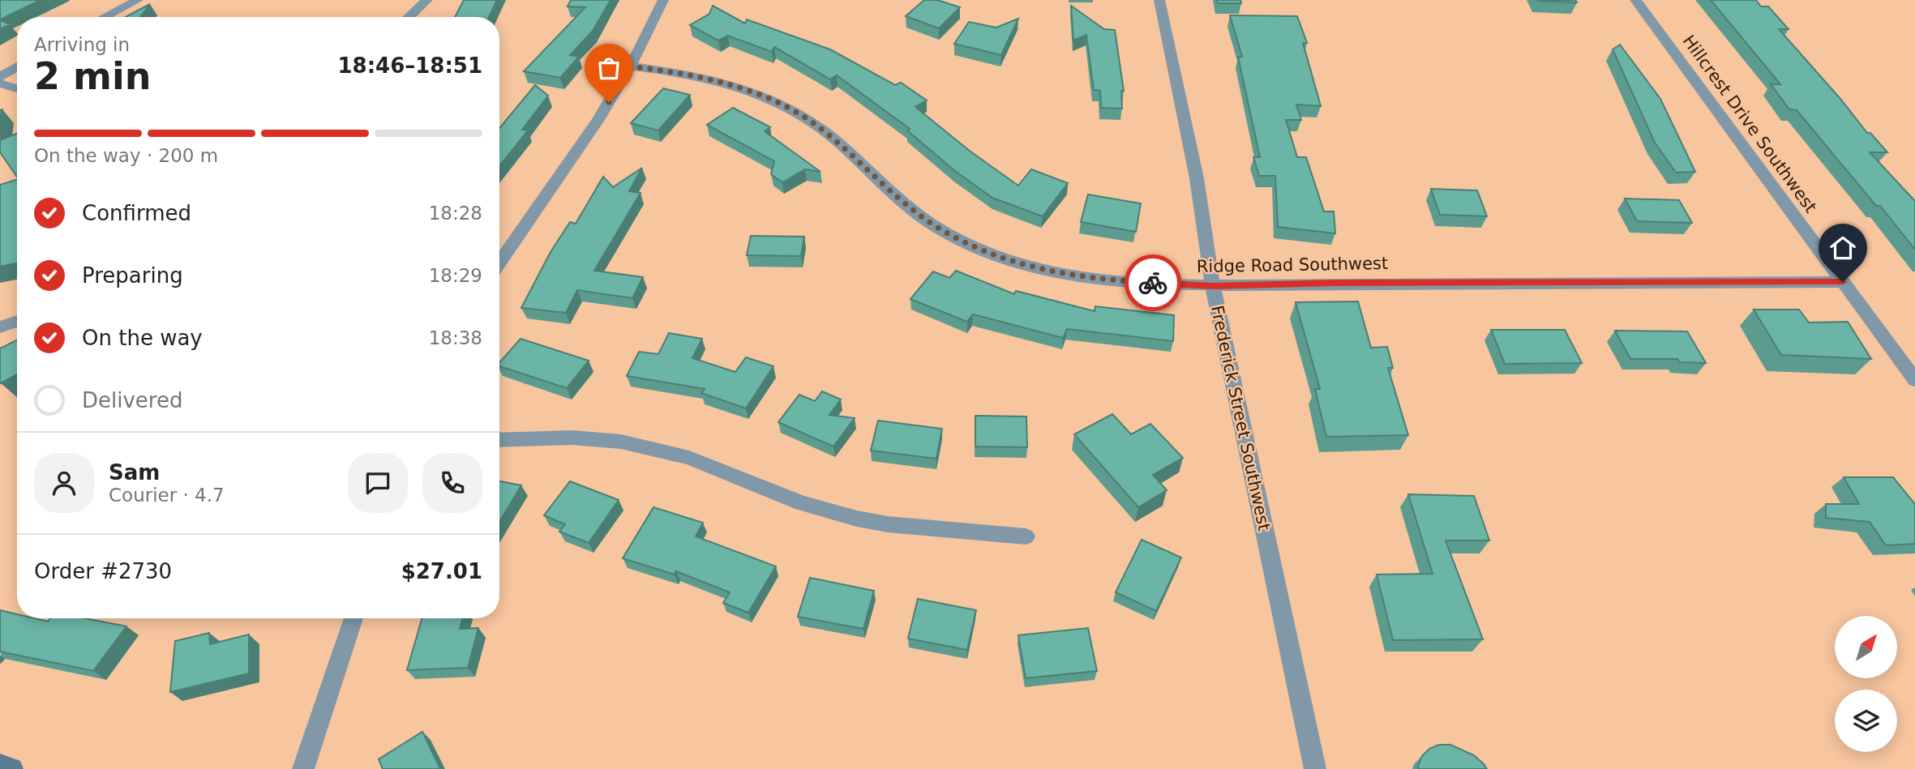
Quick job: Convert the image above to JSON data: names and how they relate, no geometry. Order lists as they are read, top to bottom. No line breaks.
{"streets":{"street":["Hillcrest Drive Southwest","Ridge Road Southwest","Frederick Street Southwest"]},"crossings":[["Hillcrest Drive Southwest","Ridge Road Southwest"],["Ridge Road Southwest","Frederick Street Southwest"]],"north":"top right","page":{"heading":["2 min","Arriving in","18:46–18:51"],"panel":["Sam","Courier · 4.7","Order #2730","$27.01"],"bar":"On the way · 200 m","list":[["Confirmed","18:28"],["Preparing","18:29"],["On the way","18:38"],"Delivered"]}}
